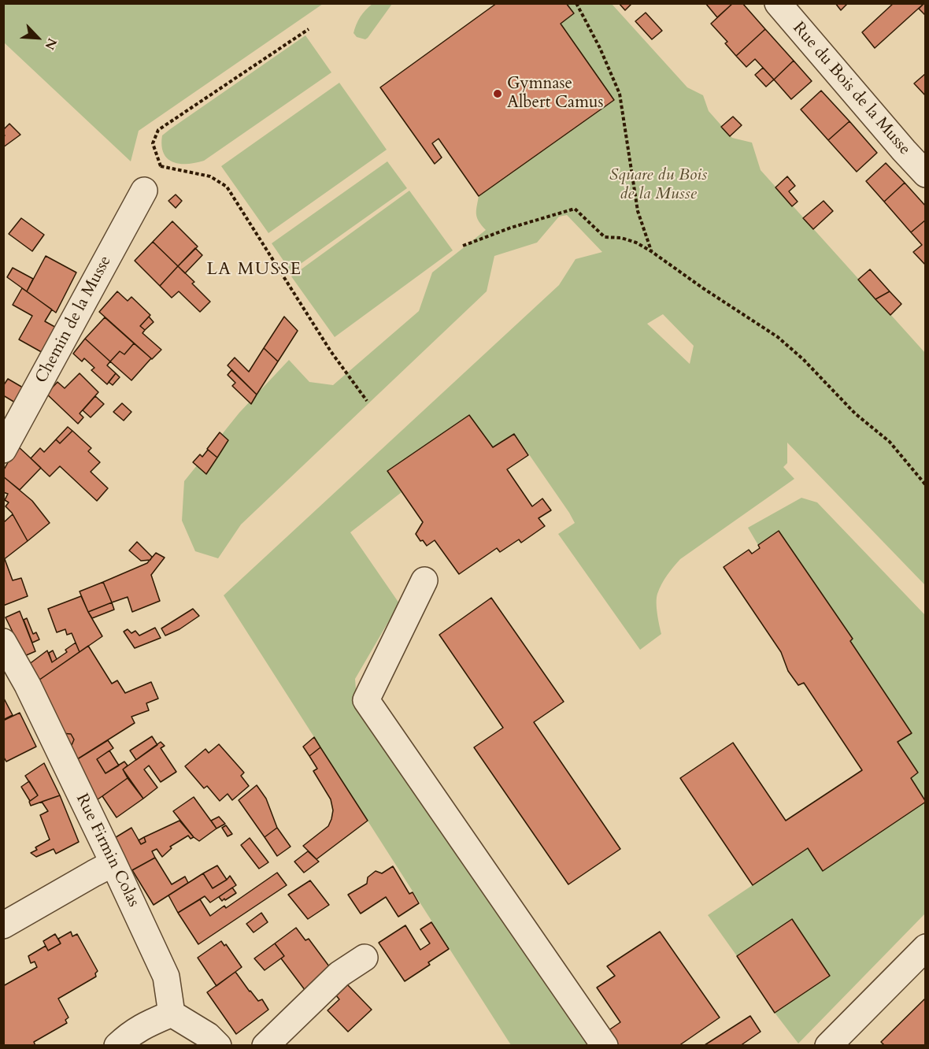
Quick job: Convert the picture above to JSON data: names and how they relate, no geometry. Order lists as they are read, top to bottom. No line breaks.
{"streets":{"street":["Rue du Bois de la Musse","Chemin de la Musse","Rue Firmin Colas"]},"districts":["LA MUSSE"],"parks":["Square du Bois de la Musse"],"places":["Gymnase Albert Camus"],"north":"bottom right"}
